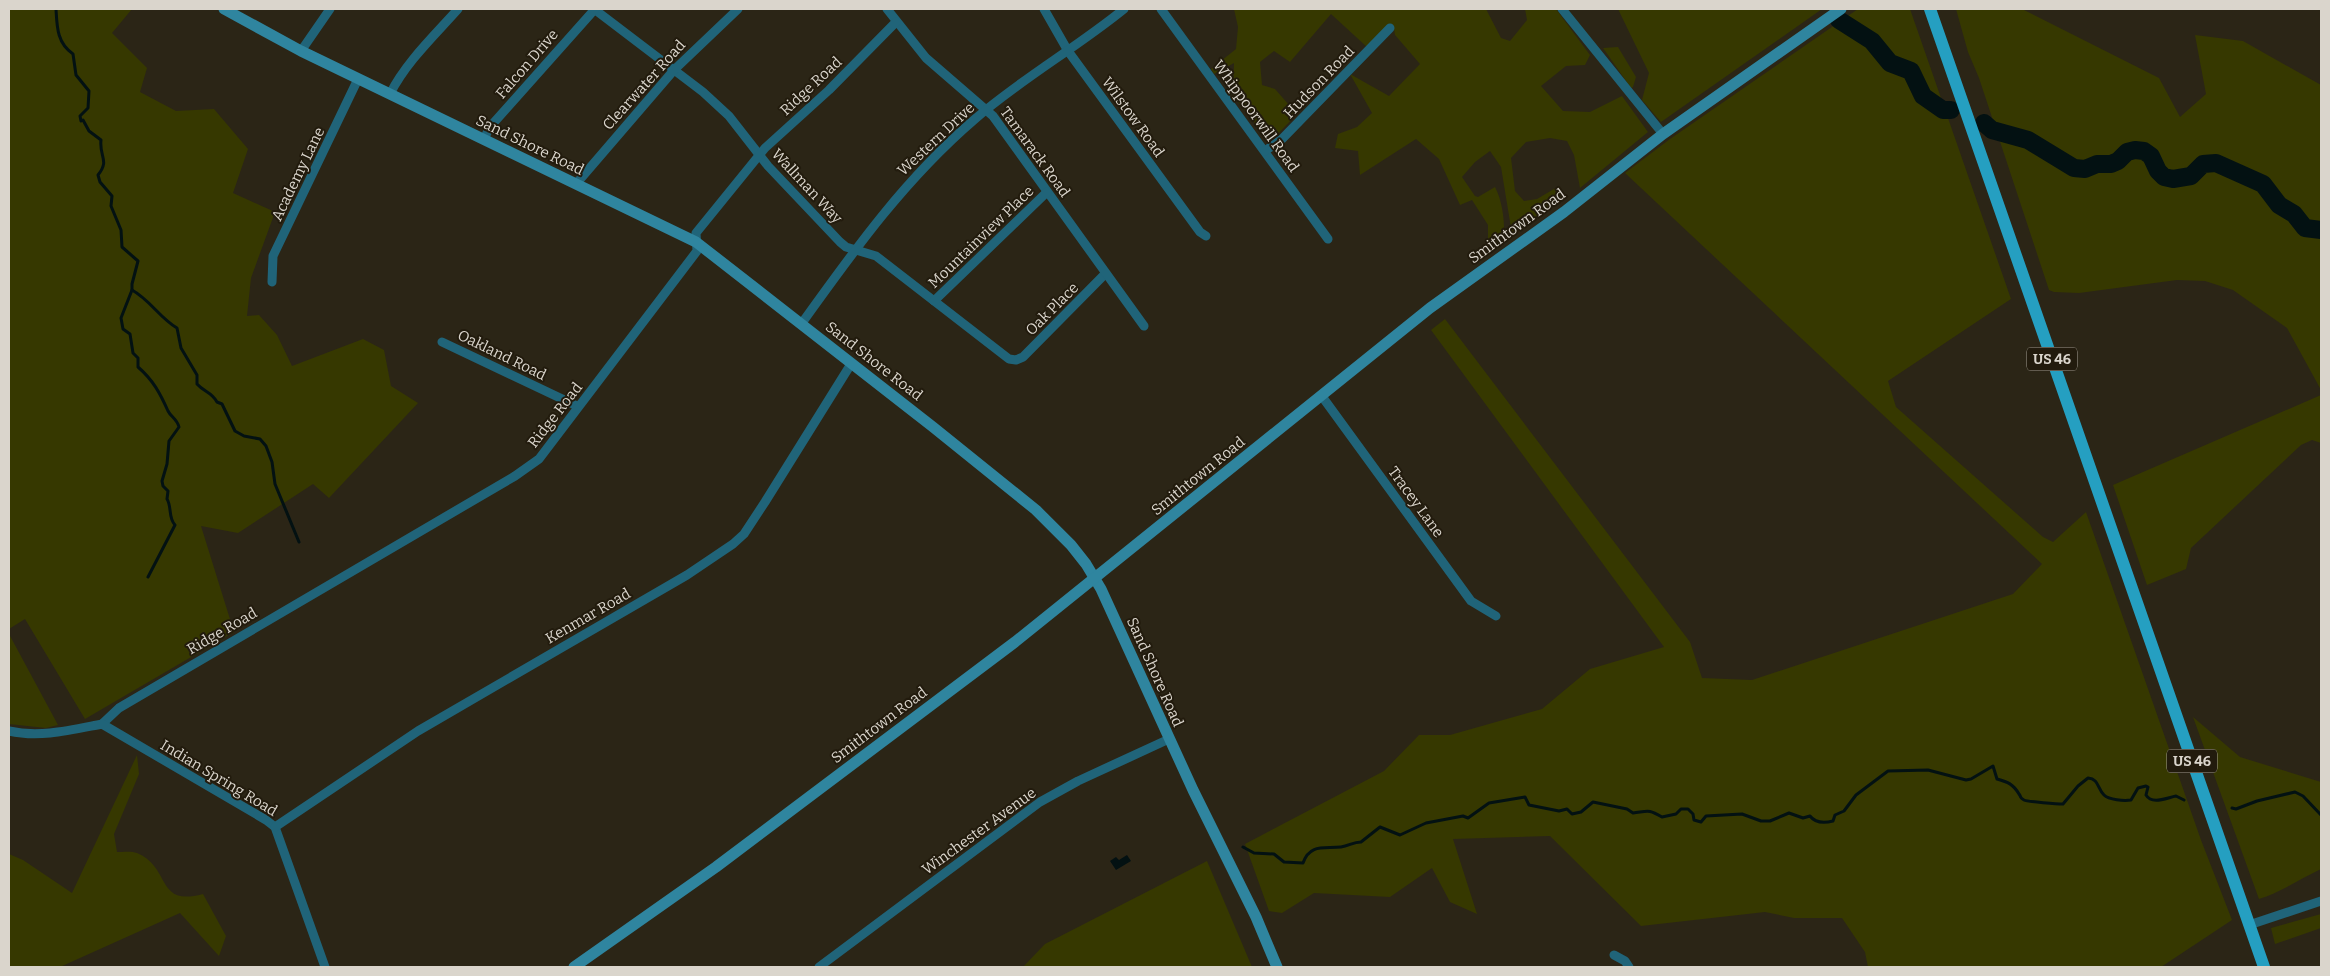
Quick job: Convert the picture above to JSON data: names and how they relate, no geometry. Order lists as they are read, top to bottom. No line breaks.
{"streets":{"main road":["US 46"],"street":["Falcon Drive","Hudson Road","Clearwater Road","Ridge Road","Whippoorwill Road","Wilstow Road","Western Drive","Sand Shore Road","Tamarack Road","Academy Lane","Wallman Way","Smithtown Road","Mountainview Place","Oak Place","Oakland Road","Tracey Lane","Kenmar Road","Indian Spring Road","Winchester Avenue"]},"crossings":[["Falcon Drive","Sand Shore Road"],["Falcon Drive","Wallman Way"],["Hudson Road","Whippoorwill Road"],["Clearwater Road","Sand Shore Road"],["Clearwater Road","Wallman Way"],["Ridge Road","Sand Shore Road"],["Ridge Road","Tamarack Road"],["Ridge Road","Wallman Way"],["Ridge Road","Oakland Road"],["Ridge Road","Indian Spring Road"],["Wilstow Road","Western Drive"],["Western Drive","Sand Shore Road"],["Western Drive","Tamarack Road"],["Western Drive","Wallman Way"],["Sand Shore Road","Academy Lane"],["Sand Shore Road","Smithtown Road"],["Sand Shore Road","Kenmar Road"],["Sand Shore Road","Winchester Avenue"],["Tamarack Road","Mountainview Place"],["Tamarack Road","Oak Place"],["Wallman Way","Mountainview Place"],["Wallman Way","Oak Place"],["Smithtown Road","Tracey Lane"],["Kenmar Road","Indian Spring Road"]]}
